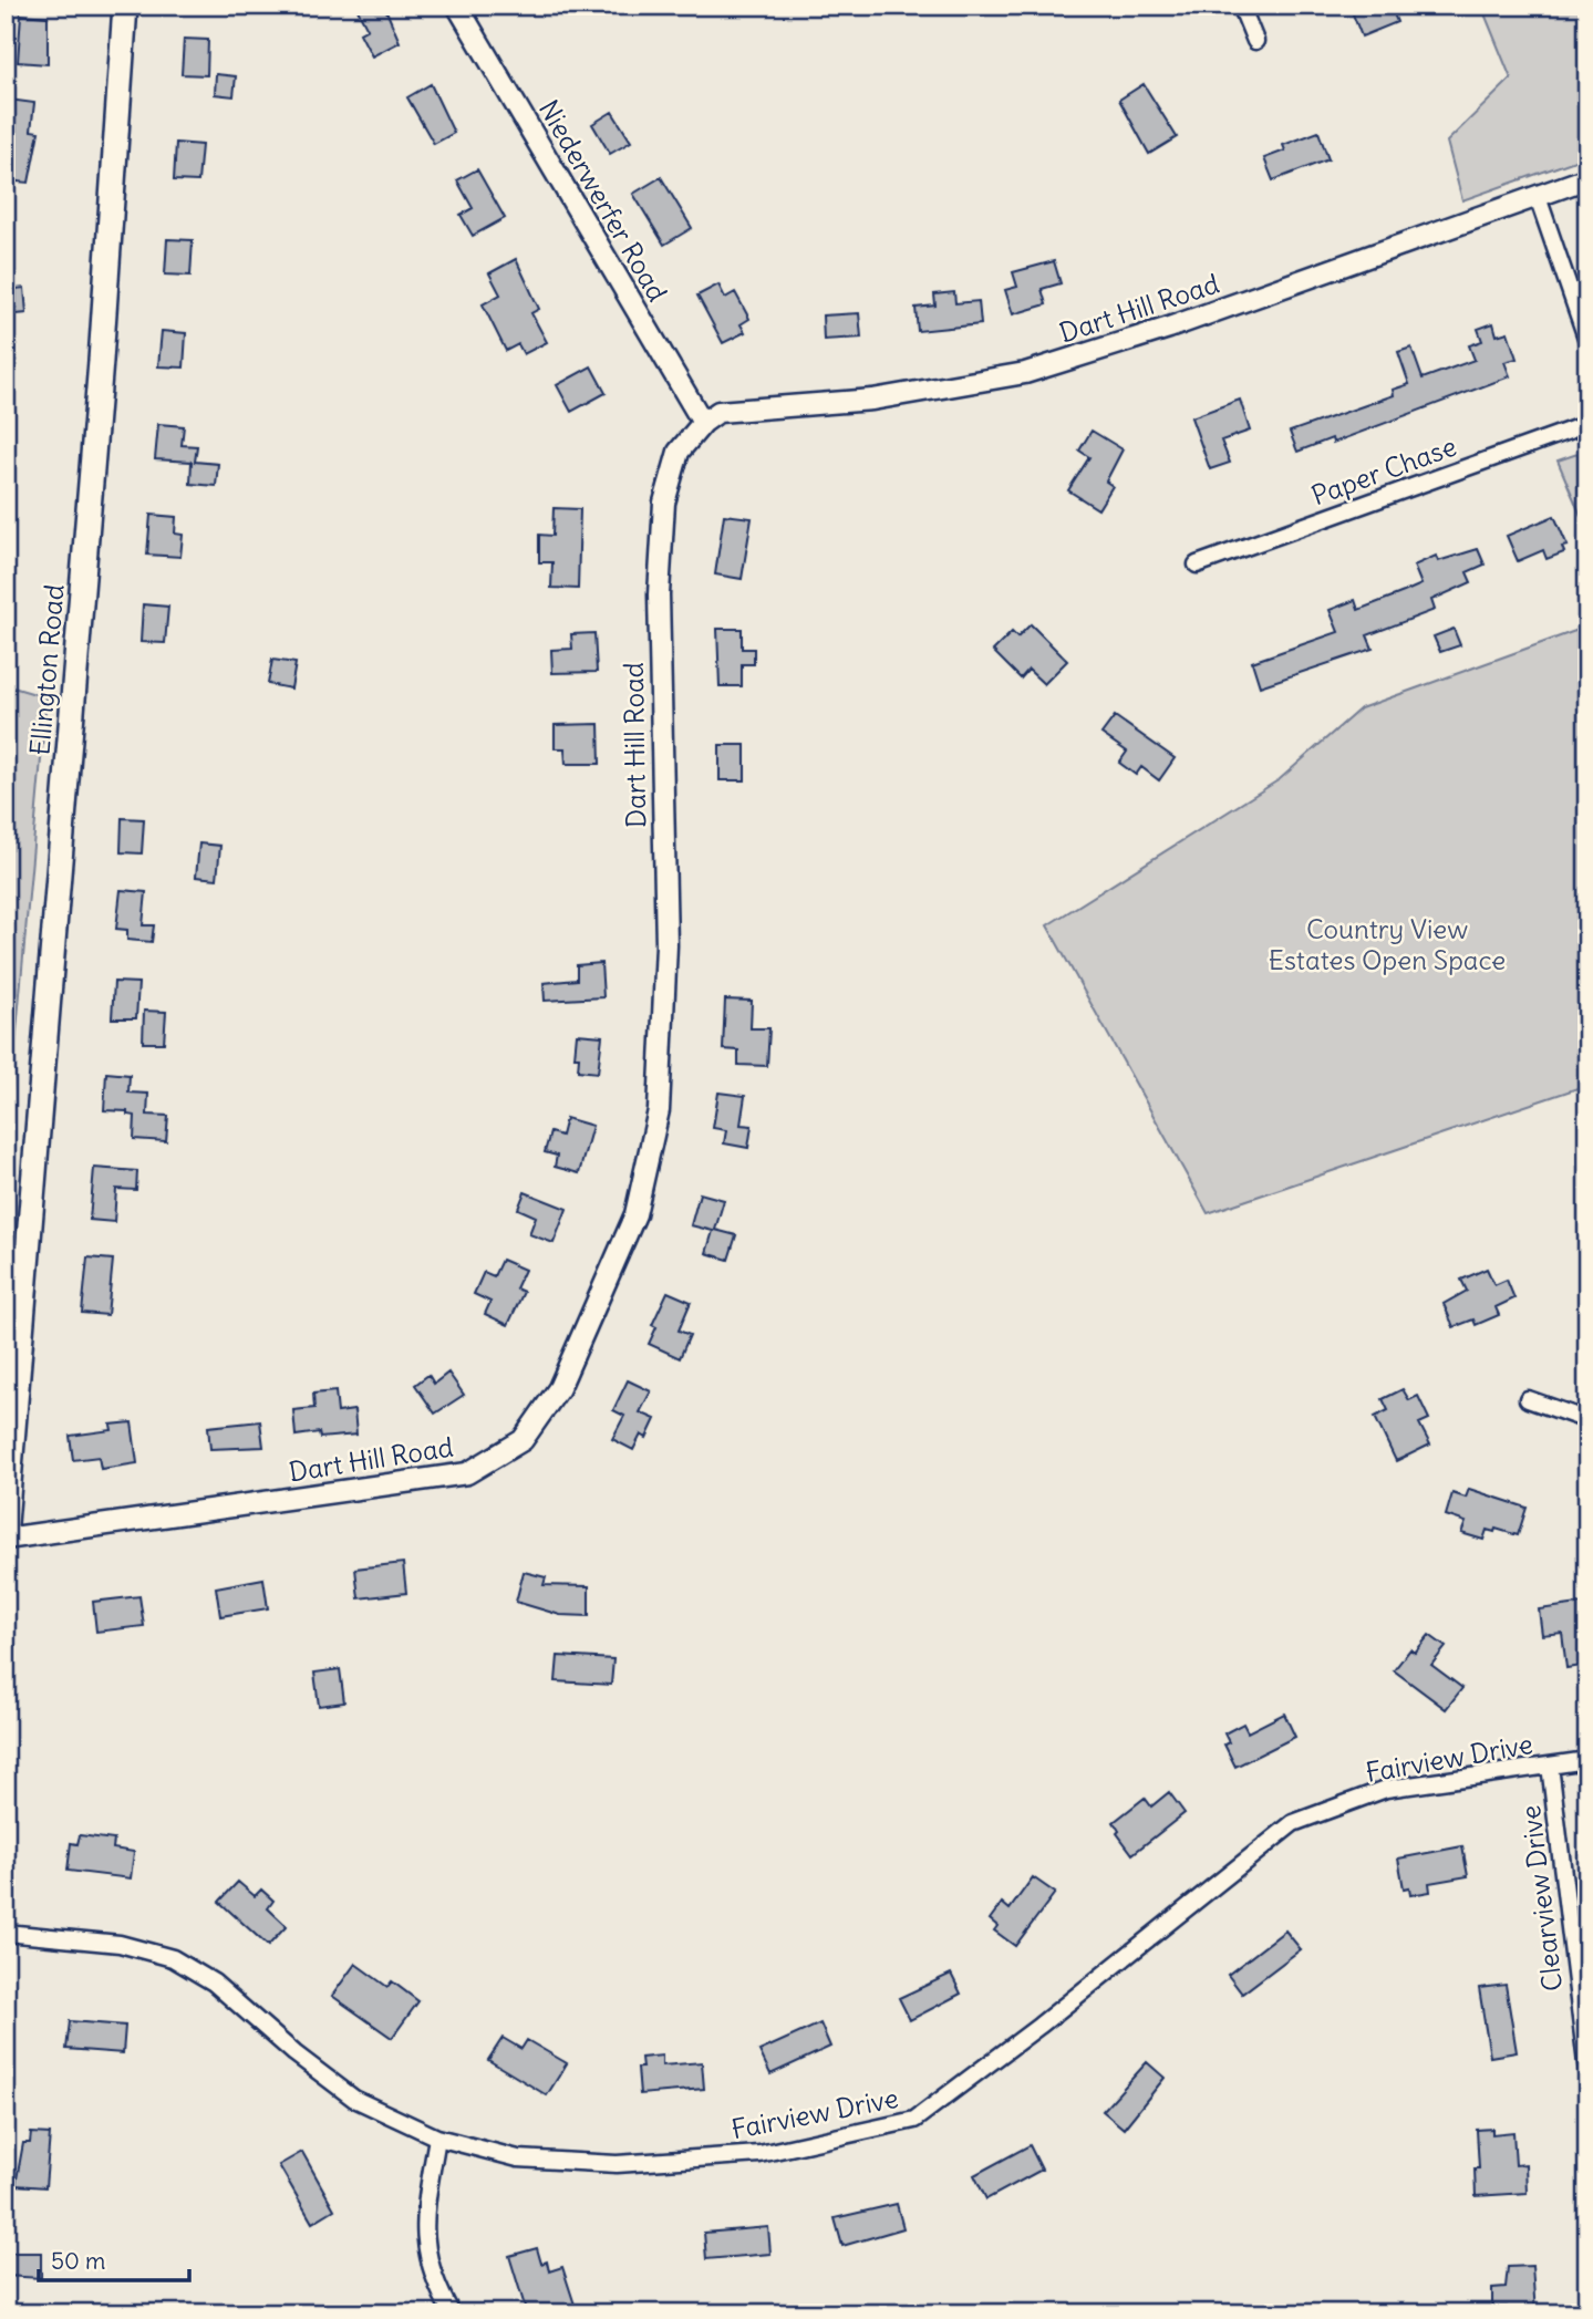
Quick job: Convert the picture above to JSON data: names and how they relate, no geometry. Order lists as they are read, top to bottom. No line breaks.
{"streets":{"main road":["Ellington Road"],"street":["Niederwerfer Road","Dart Hill Road","Paper Chase","Fairview Drive","Clearview Drive"]},"crossings":[["Niederwerfer Road","Dart Hill Road"],["Fairview Drive","Clearview Drive"]],"parks":["Country View Estates Open Space"],"scale_bar":"50 m"}
